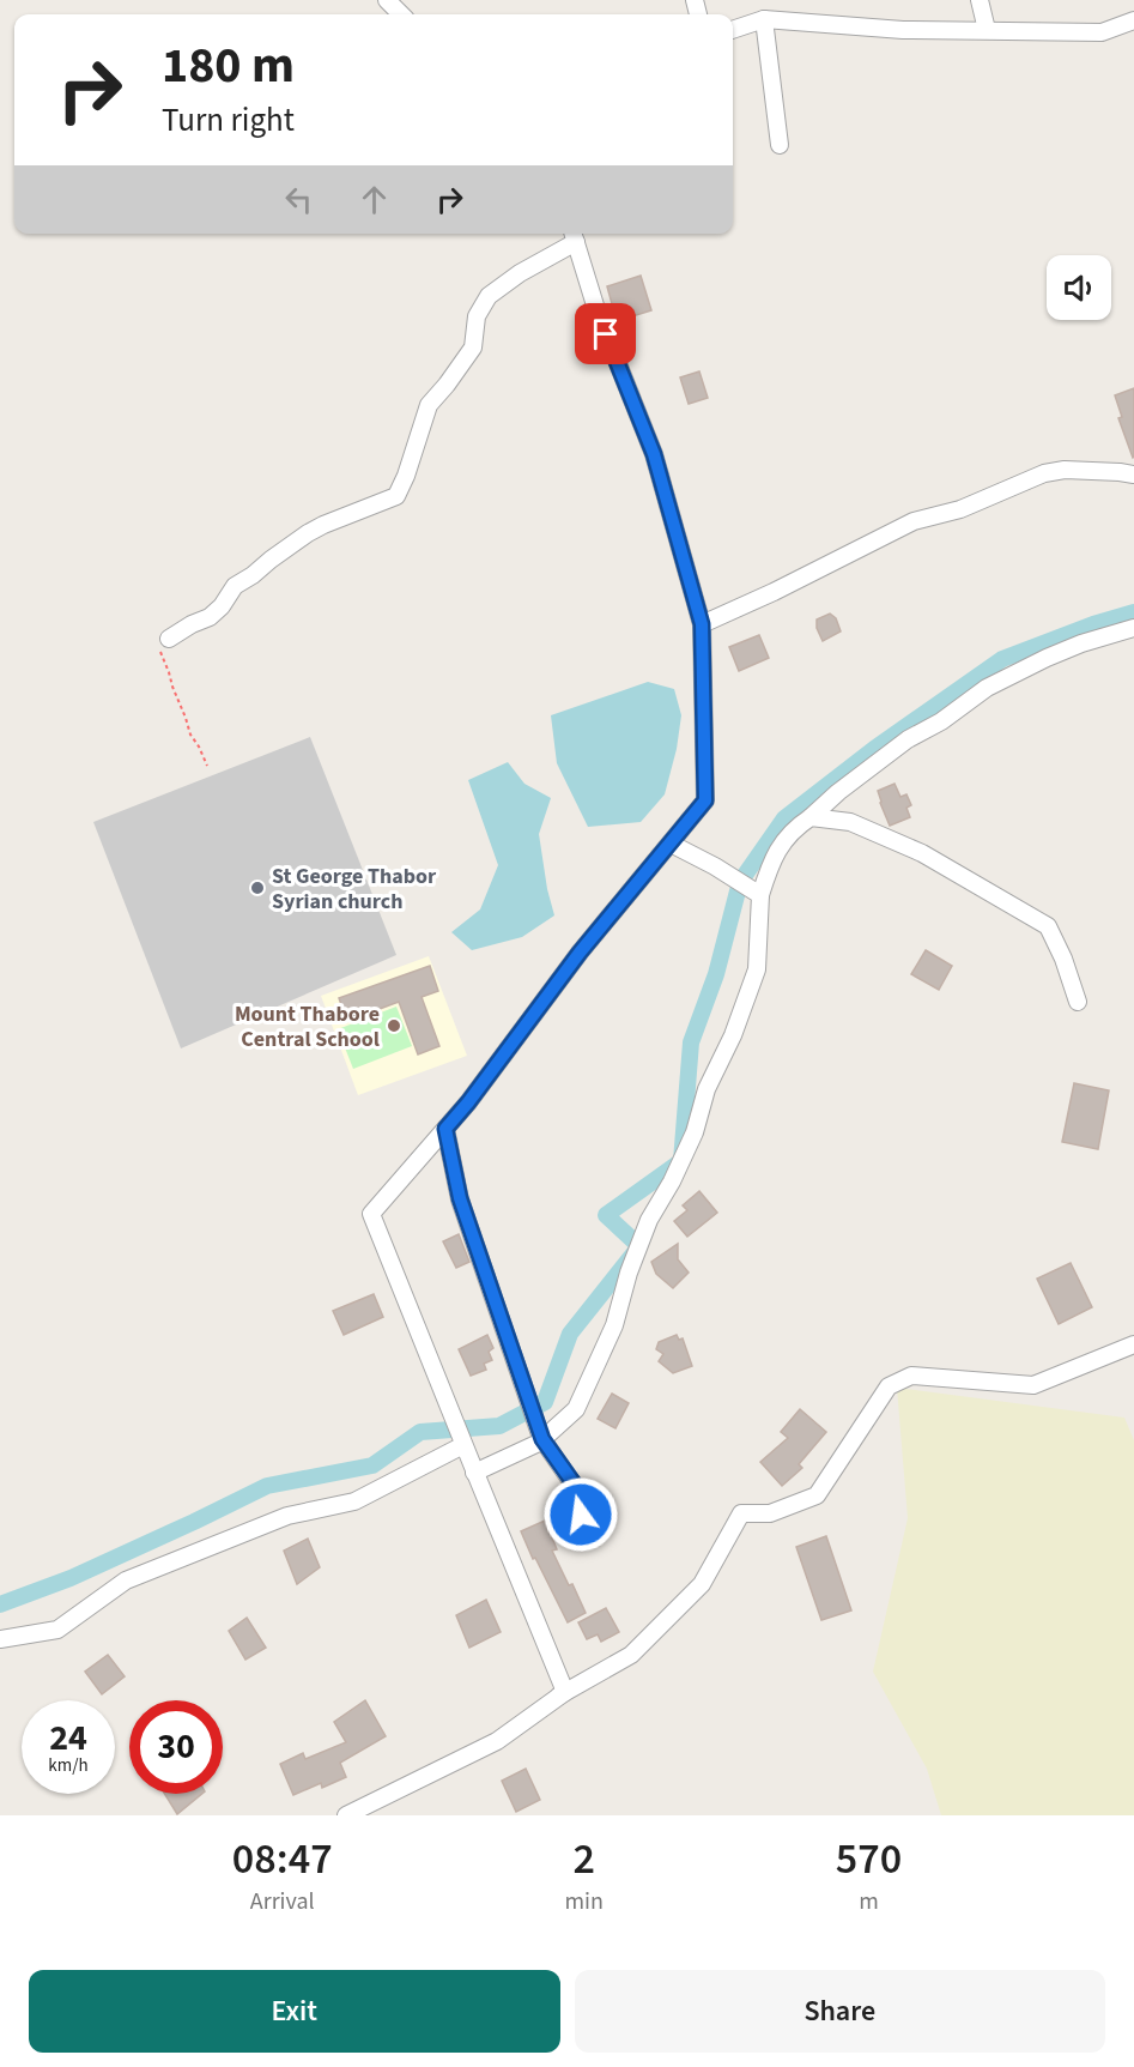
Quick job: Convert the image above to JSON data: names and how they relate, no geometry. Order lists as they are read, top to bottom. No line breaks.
{"places":["St George Thabor Syrian church","Mount Thabore Central School"],"page":{"turn":["180 m","Turn right"],"speed":"24 km/h","limit":"30","eta":["08:47","Arrival","2","min","570","m"],"buttons":["Exit","Share"]}}
